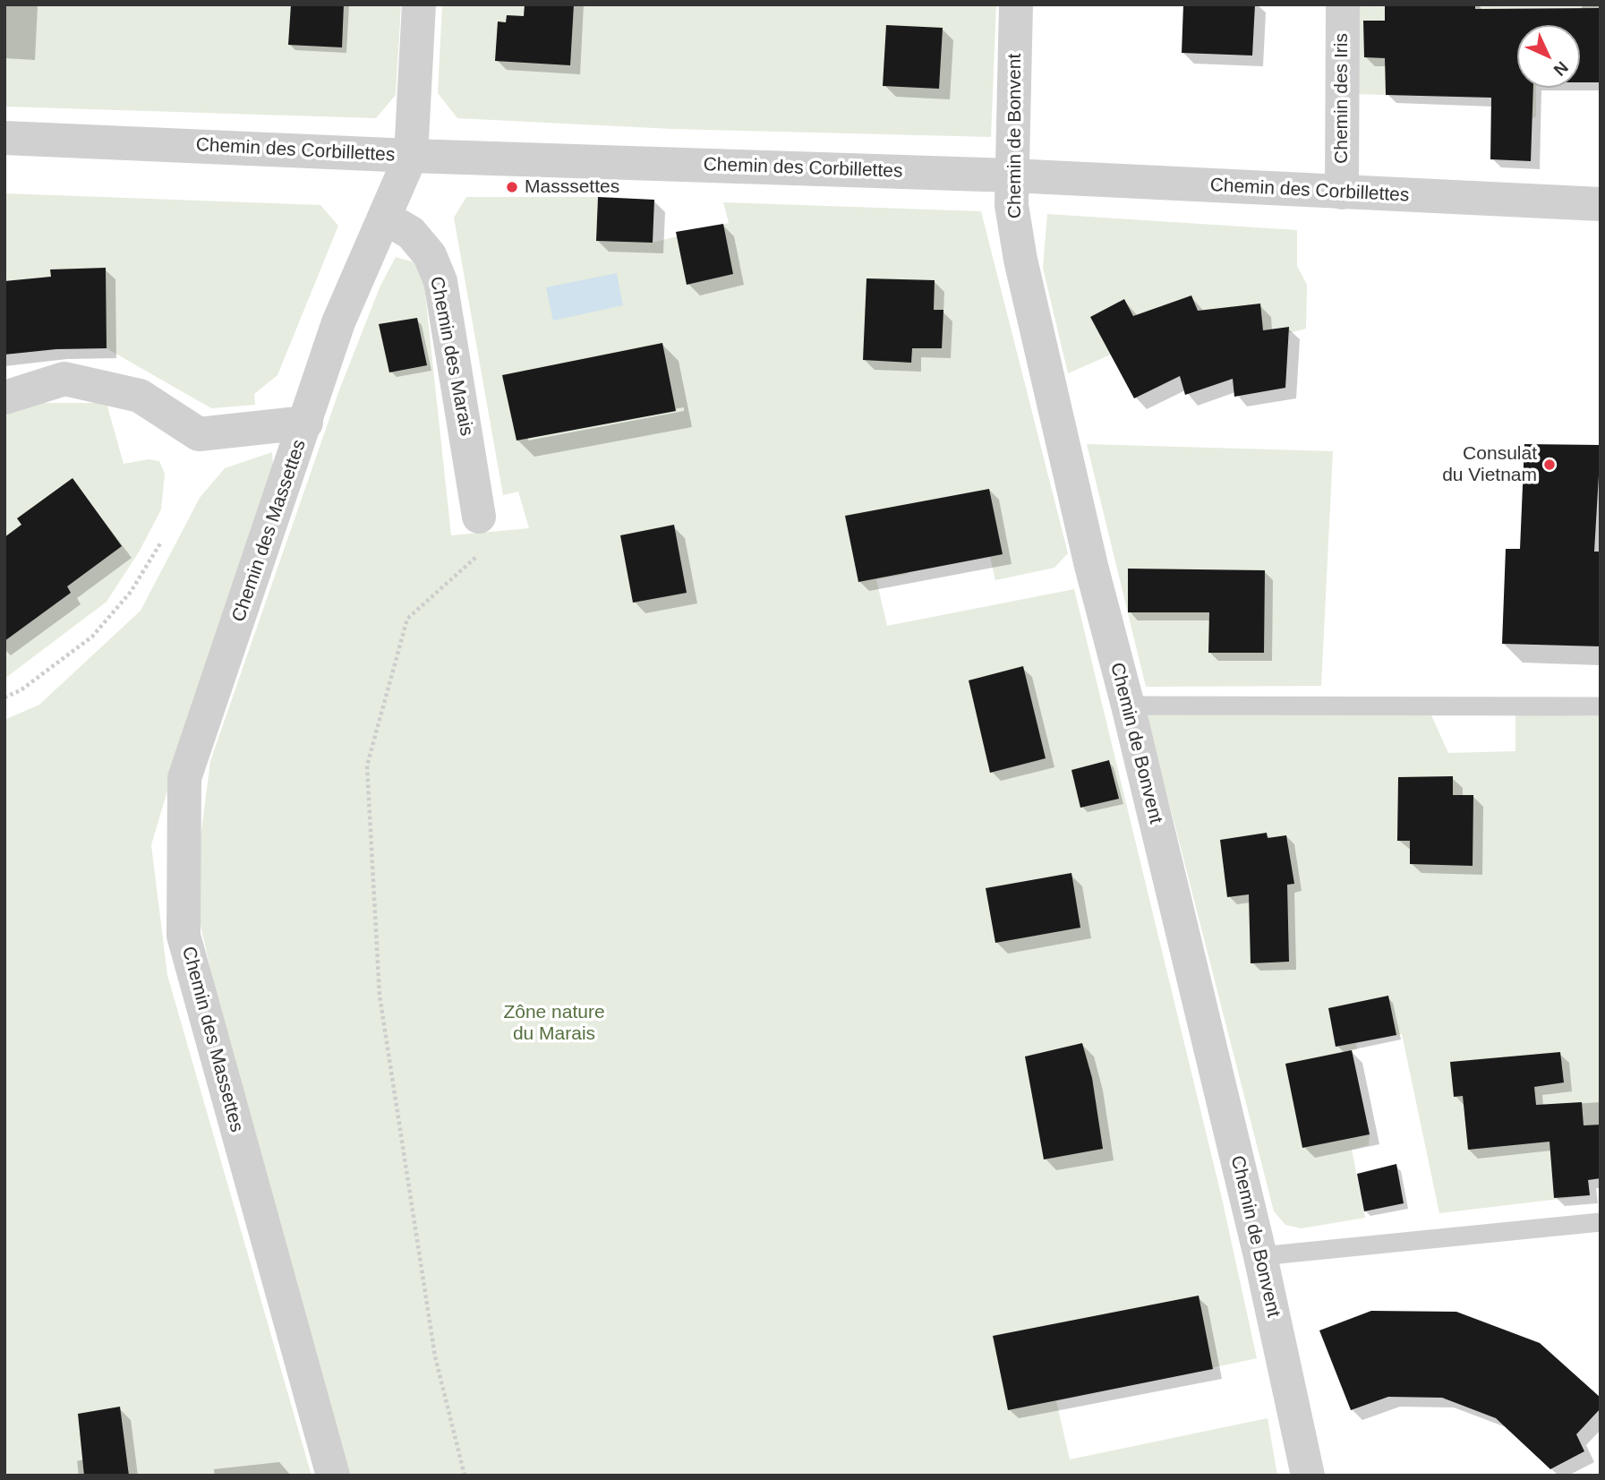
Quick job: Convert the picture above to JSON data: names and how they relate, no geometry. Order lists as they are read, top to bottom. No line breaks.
{"streets":{"street":["Chemin des Iris","Chemin de Bonvent","Chemin des Corbillettes","Chemin des Marais","Chemin des Massettes"]},"crossings":[["Chemin des Iris","Chemin des Corbillettes"],["Chemin de Bonvent","Chemin des Corbillettes"],["Chemin des Corbillettes","Chemin des Massettes"],["Chemin des Marais","Chemin des Massettes"]],"parks":["Zône nature du Marais"],"places":["Masssettes","Consulat du Vietnam"],"north":"bottom right"}
